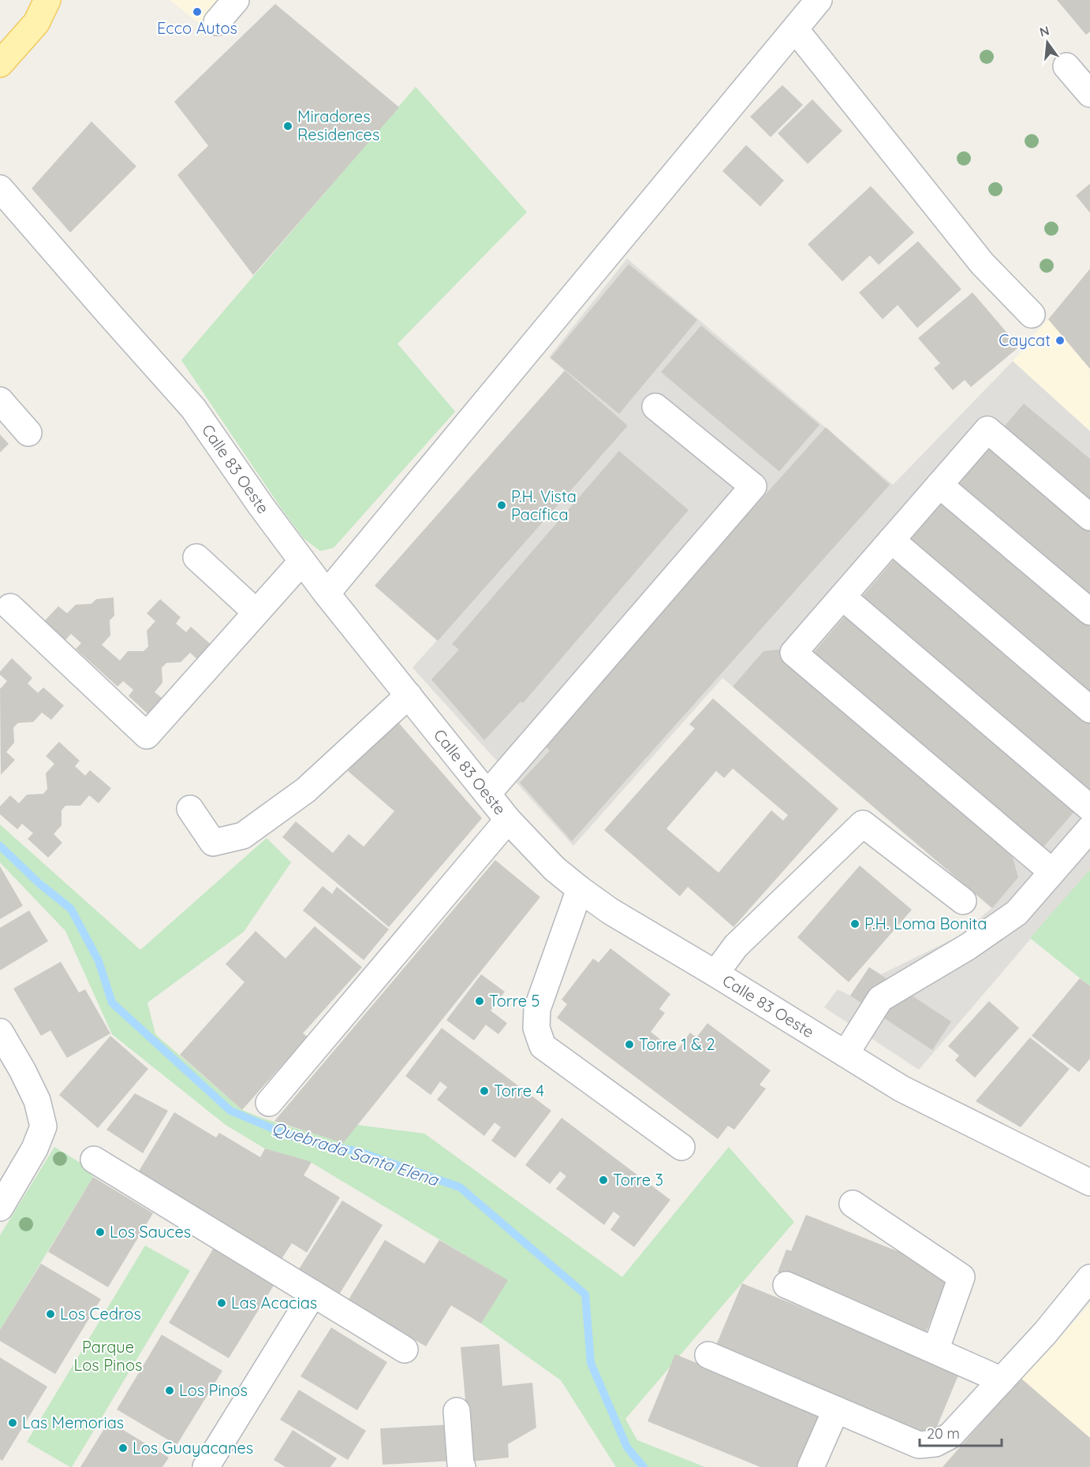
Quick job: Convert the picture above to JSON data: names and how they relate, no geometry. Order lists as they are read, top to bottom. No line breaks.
{"streets":{"street":["Calle 83 Oeste"]},"water":["Quebrada Santa Elena"],"parks":["Parque Los Pinos"],"places":["Ecco Autos","Miradores Residences","Caycat","P.H. Vista Pacífica","P.H. Loma Bonita","Torre 5","Torre 1 & 2","Torre 4","Torre 3","Los Sauces","Las Acacias","Los Cedros","Los Pinos","Las Memorias","Los Guayacanes"],"scale_bar":"20 m","north":"top"}
